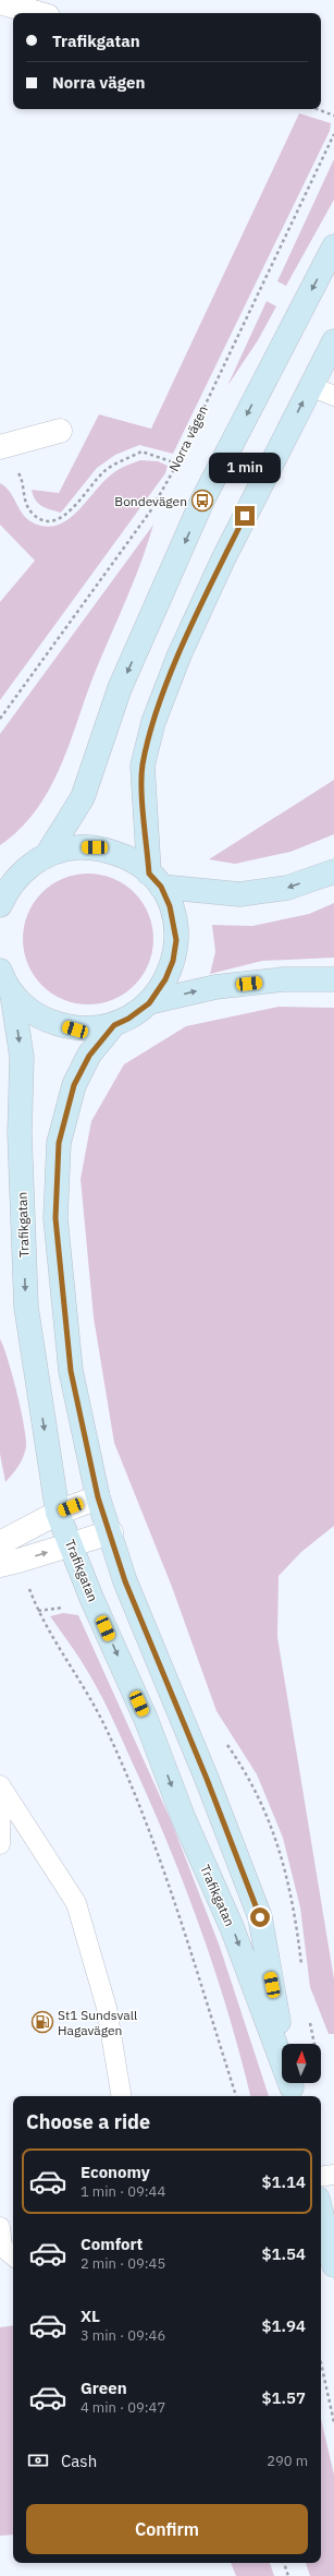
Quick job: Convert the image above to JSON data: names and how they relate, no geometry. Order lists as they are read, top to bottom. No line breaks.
{"streets":{"main road":["Trafikgatan"],"path":["Norra vägen"]},"places":{"bus stop":["Bondevägen"],"fuel station":["St1 Sundsvall Hagavägen"]},"north":"top","page":{"banner":["Trafikgatan","Norra vägen"],"bubble":"1 min","heading":"Choose a ride","list":[{"name":"Economy","note":"1 min · 09:44","value":"$1.14"},{"name":"Comfort","note":"2 min · 09:45","value":"$1.54"},{"name":"XL","note":"3 min · 09:46","value":"$1.94"},{"name":"Green","note":"4 min · 09:47","value":"$1.57"}],"pay":["Cash","290 m"],"buttons":"Confirm"}}
